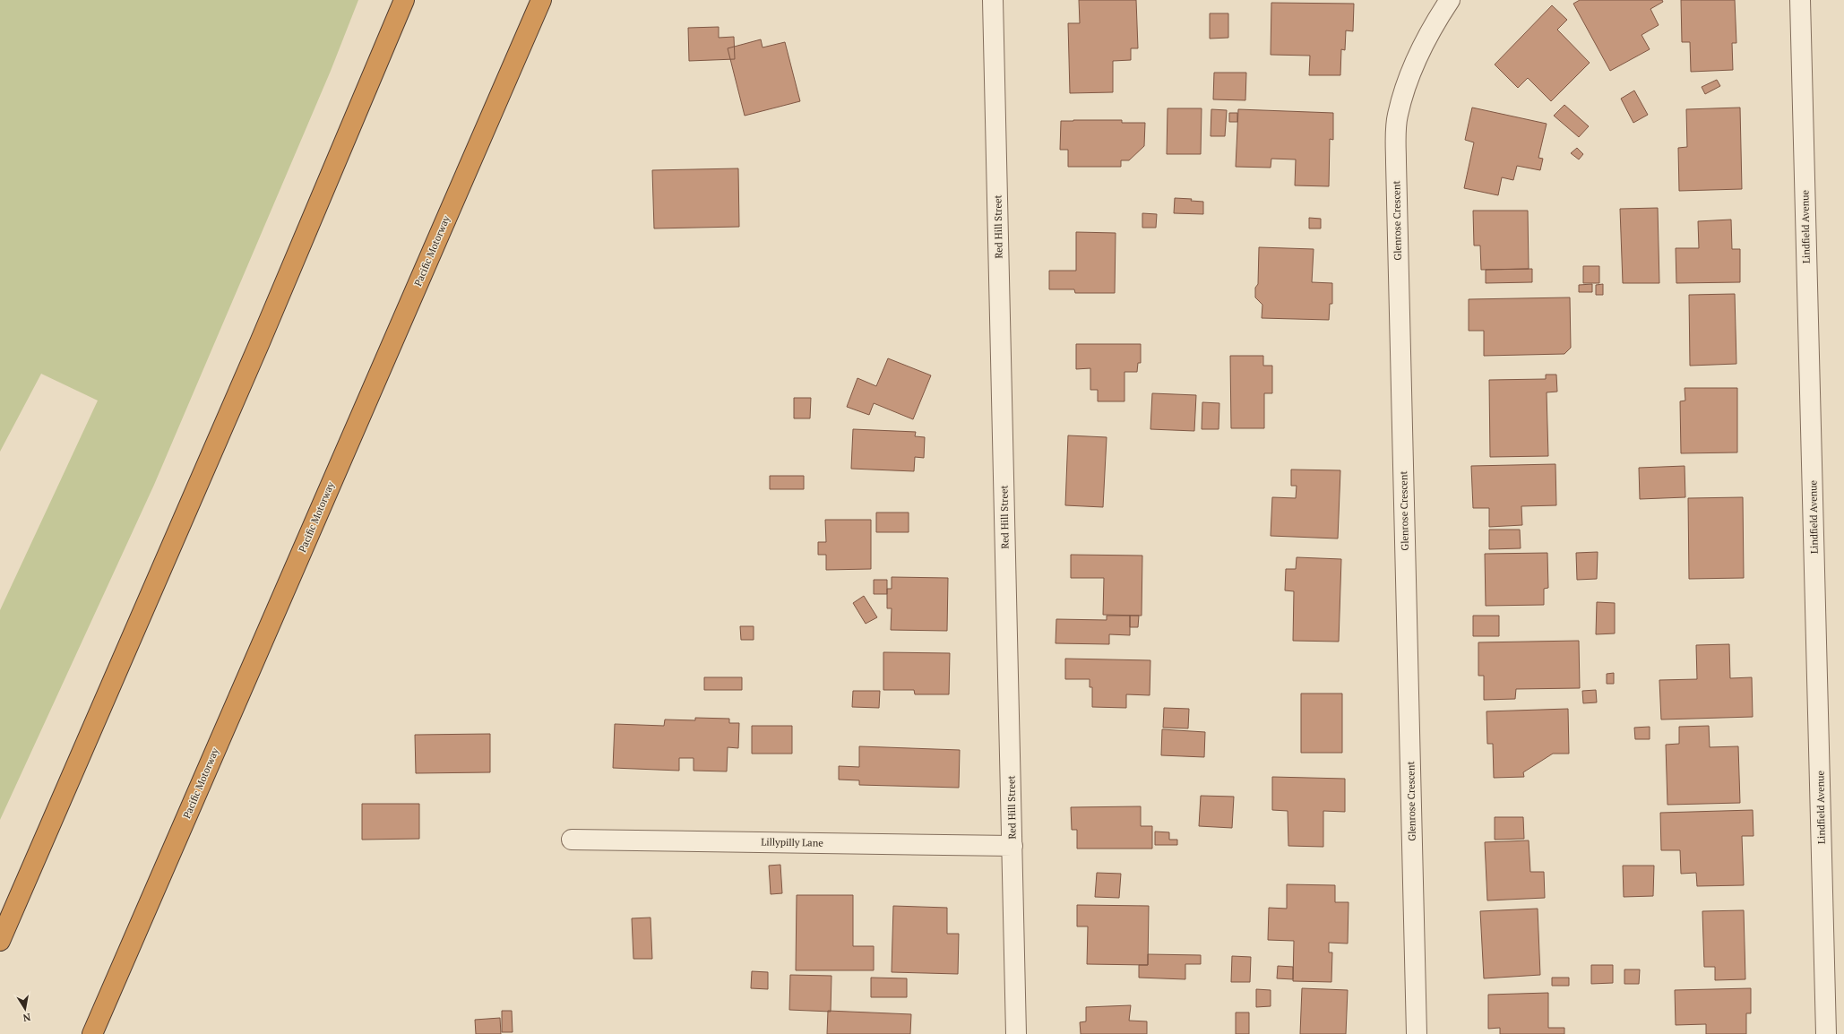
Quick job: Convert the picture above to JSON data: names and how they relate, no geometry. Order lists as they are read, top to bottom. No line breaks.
{"streets":{"highway":["Pacific Motorway"],"street":["Glenrose Crescent","Red Hill Street","Lindfield Avenue","Lillypilly Lane"]},"crossings":[["Red Hill Street","Lillypilly Lane"]],"north":"bottom"}
